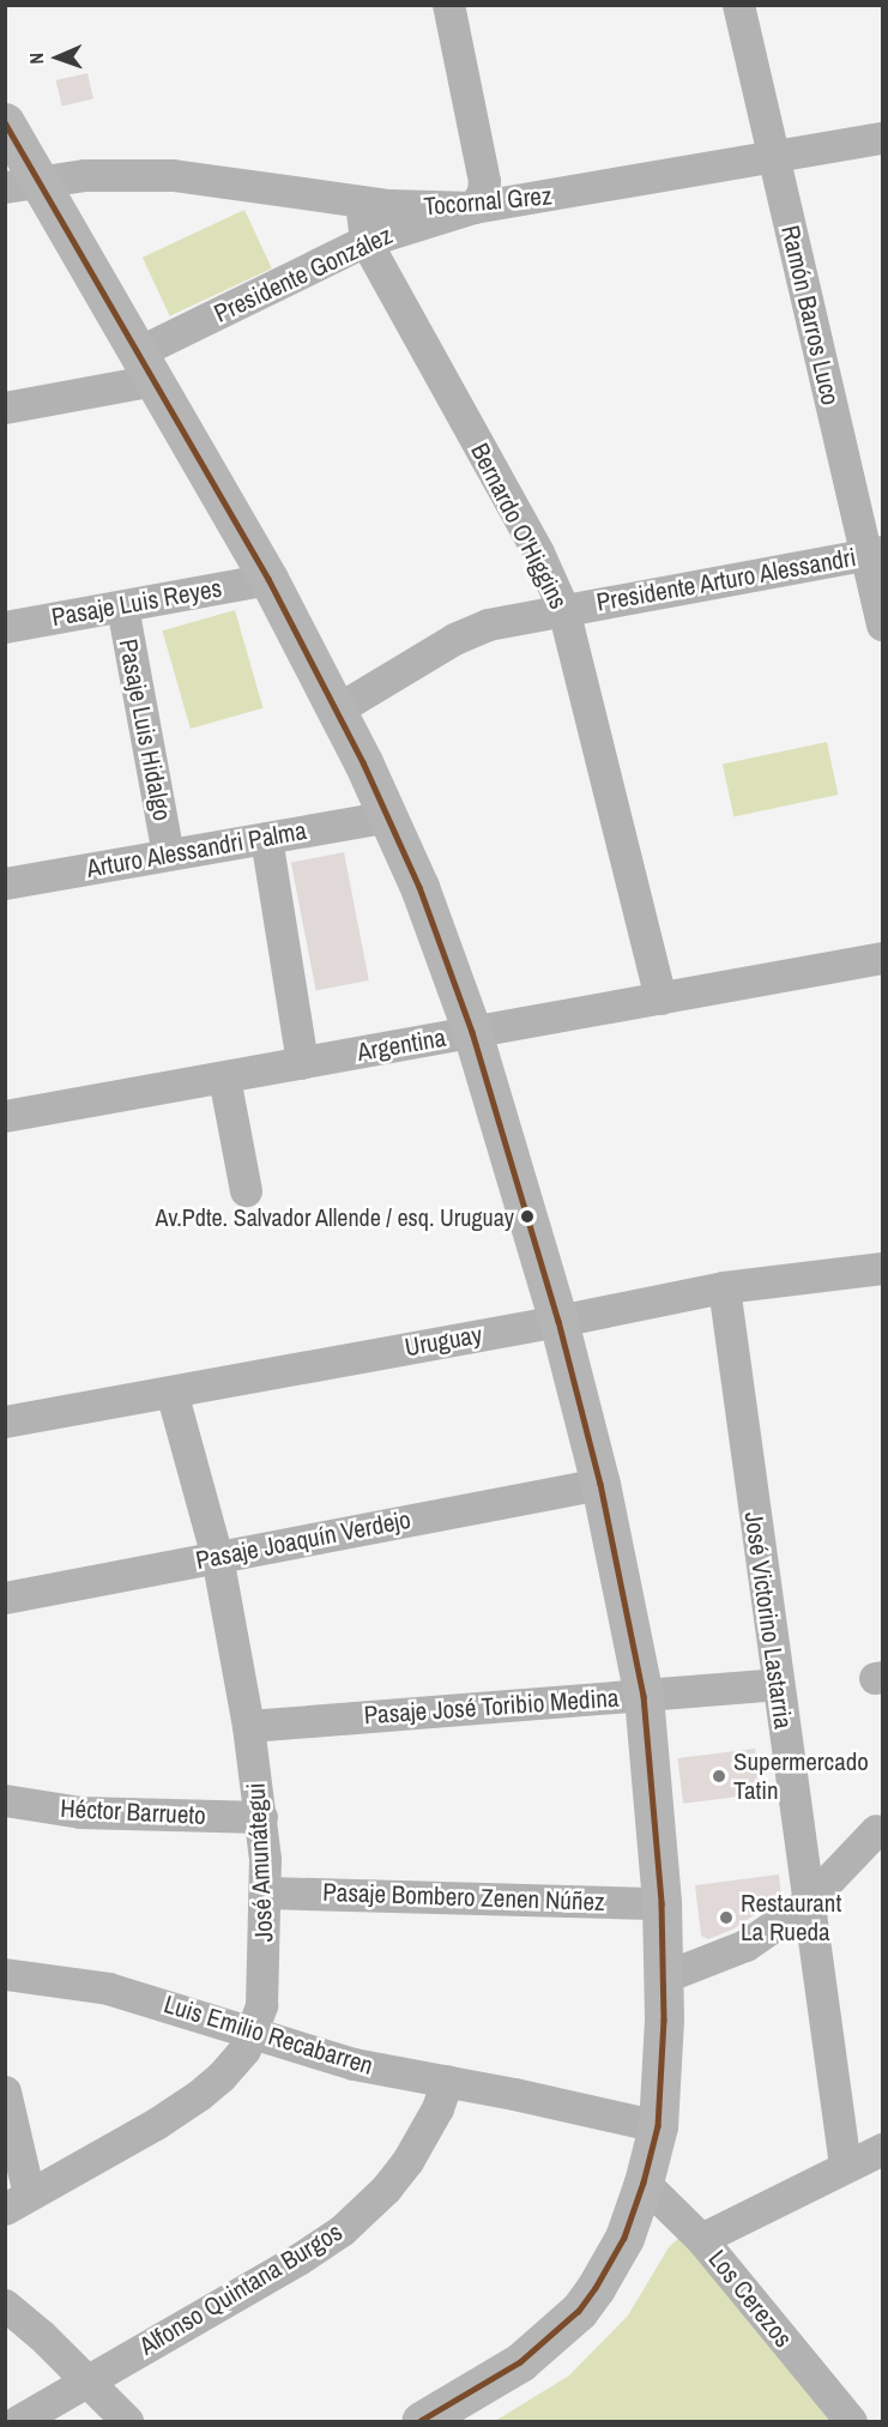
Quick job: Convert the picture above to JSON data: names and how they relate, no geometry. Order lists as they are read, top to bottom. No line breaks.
{"streets":{"street":["Tocornal Grez","Presidente González","Ramón Barros Luco","Bernardo O'Higgins","Presidente Arturo Alessandri","Pasaje Luis Reyes","Pasaje Luis Hidalgo","Arturo Alessandri Palma","Argentina","Uruguay","Pasaje Joaquín Verdejo","José Victorino Lastarria","Pasaje José Toribio Medina","Héctor Barrueto","José Amunátegui","Pasaje Bombero Zenen Núñez","Luis Emilio Recabarren","Alfonso Quintana Burgos","Los Cerezos"]},"crossings":[["Tocornal Grez","Presidente González"],["Tocornal Grez","Ramón Barros Luco"],["Tocornal Grez","Bernardo O'Higgins"],["Presidente González","Bernardo O'Higgins"],["Ramón Barros Luco","Presidente Arturo Alessandri"],["Bernardo O'Higgins","Presidente Arturo Alessandri"],["Bernardo O'Higgins","Argentina"],["Pasaje Luis Reyes","Pasaje Luis Hidalgo"],["Pasaje Luis Hidalgo","Arturo Alessandri Palma"],["Uruguay","José Victorino Lastarria"],["Uruguay","José Amunátegui"],["Pasaje Joaquín Verdejo","José Amunátegui"],["José Victorino Lastarria","Pasaje José Toribio Medina"],["Pasaje José Toribio Medina","José Amunátegui"],["Héctor Barrueto","José Amunátegui"],["José Amunátegui","Pasaje Bombero Zenen Núñez"],["José Amunátegui","Luis Emilio Recabarren"],["Luis Emilio Recabarren","Alfonso Quintana Burgos"]],"places":["Av.Pdte. Salvador Allende / esq. Uruguay","Supermercado Tatin","Restaurant La Rueda"],"north":"left"}
